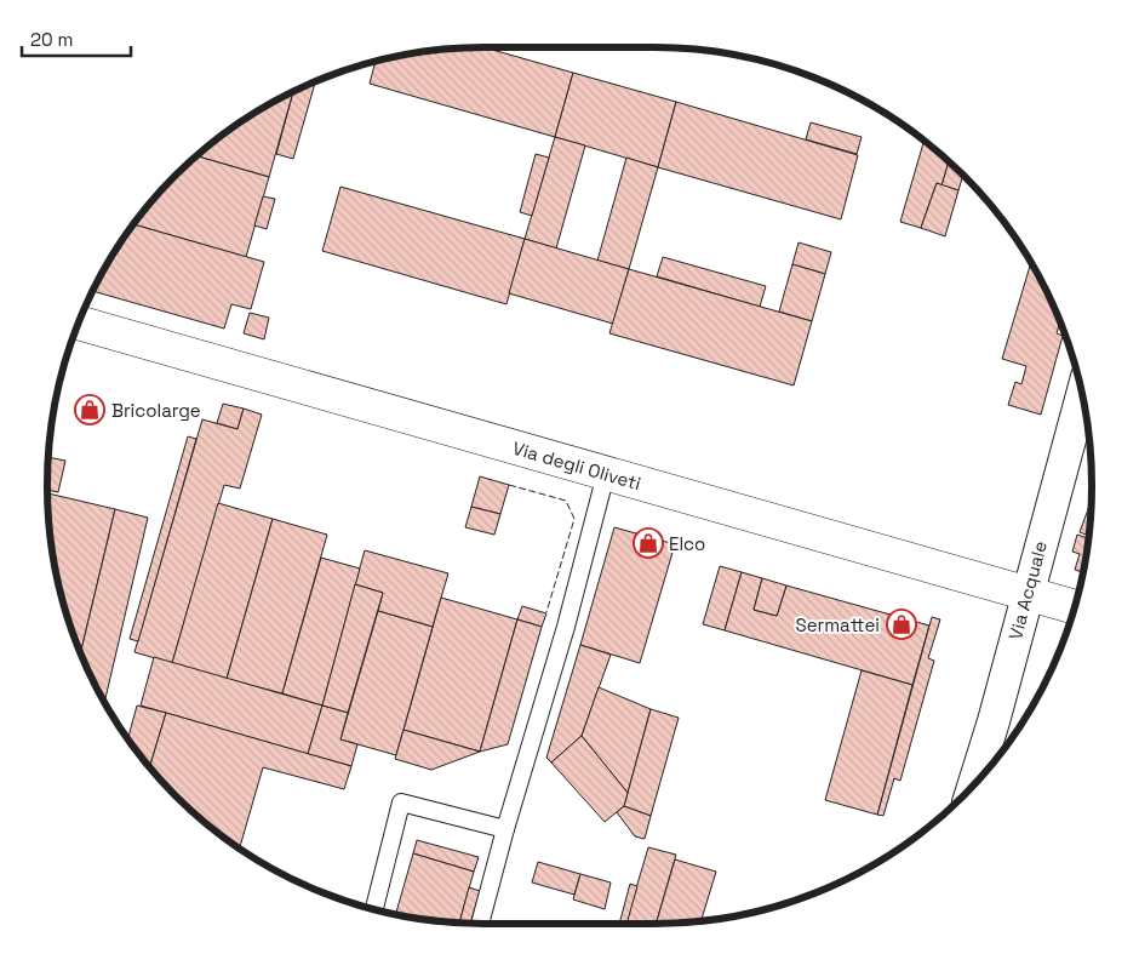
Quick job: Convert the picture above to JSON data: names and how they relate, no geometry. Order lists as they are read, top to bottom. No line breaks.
{"streets":{"main road":["Via degli Oliveti"],"street":["Via Acquale"]},"crossings":[["Via degli Oliveti","Via Acquale"]],"places":{"shop":["Bricolarge","Elco","Sermattei"]},"scale_bar":"20 m"}
